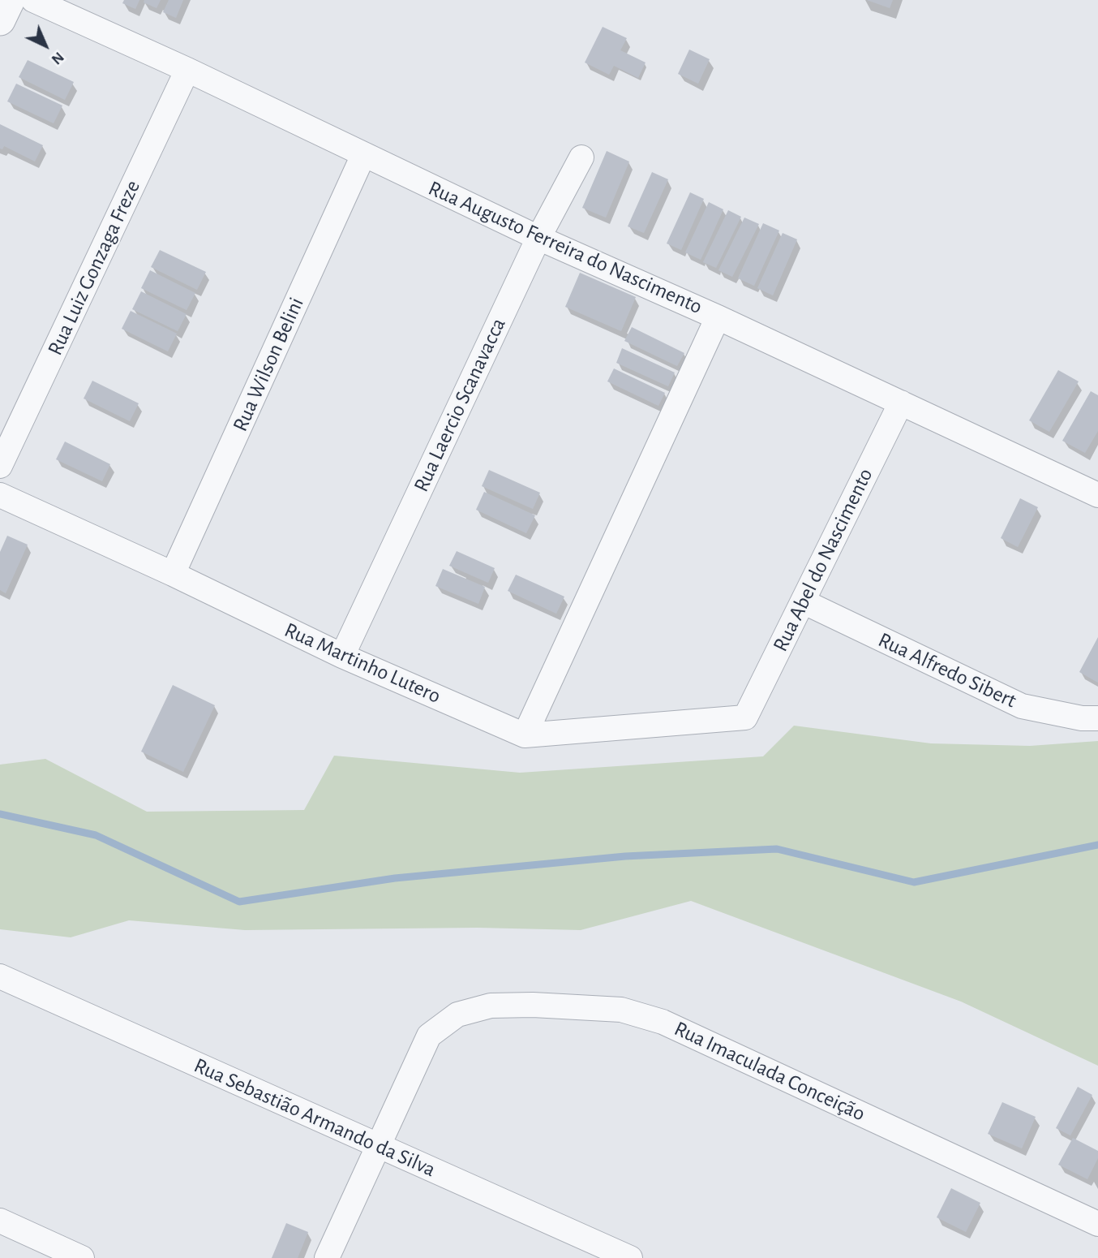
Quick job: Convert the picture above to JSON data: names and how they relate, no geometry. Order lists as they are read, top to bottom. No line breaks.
{"streets":{"street":["Rua Augusto Ferreira do Nascimento","Rua Luiz Gonzaga Freze","Rua Wilson Belini","Rua Laercio Scanavacca","Rua Abel do Nascimento","Rua Martinho Lutero","Rua Alfredo Sibert","Rua Imaculada Conceição","Rua Sebastião Armando da Silva"]},"crossings":[["Rua Augusto Ferreira do Nascimento","Rua Luiz Gonzaga Freze"],["Rua Augusto Ferreira do Nascimento","Rua Wilson Belini"],["Rua Augusto Ferreira do Nascimento","Rua Laercio Scanavacca"],["Rua Augusto Ferreira do Nascimento","Rua Abel do Nascimento"],["Rua Wilson Belini","Rua Martinho Lutero"],["Rua Laercio Scanavacca","Rua Martinho Lutero"],["Rua Abel do Nascimento","Rua Martinho Lutero"],["Rua Abel do Nascimento","Rua Alfredo Sibert"],["Rua Imaculada Conceição","Rua Sebastião Armando da Silva"]],"north":"bottom right"}
